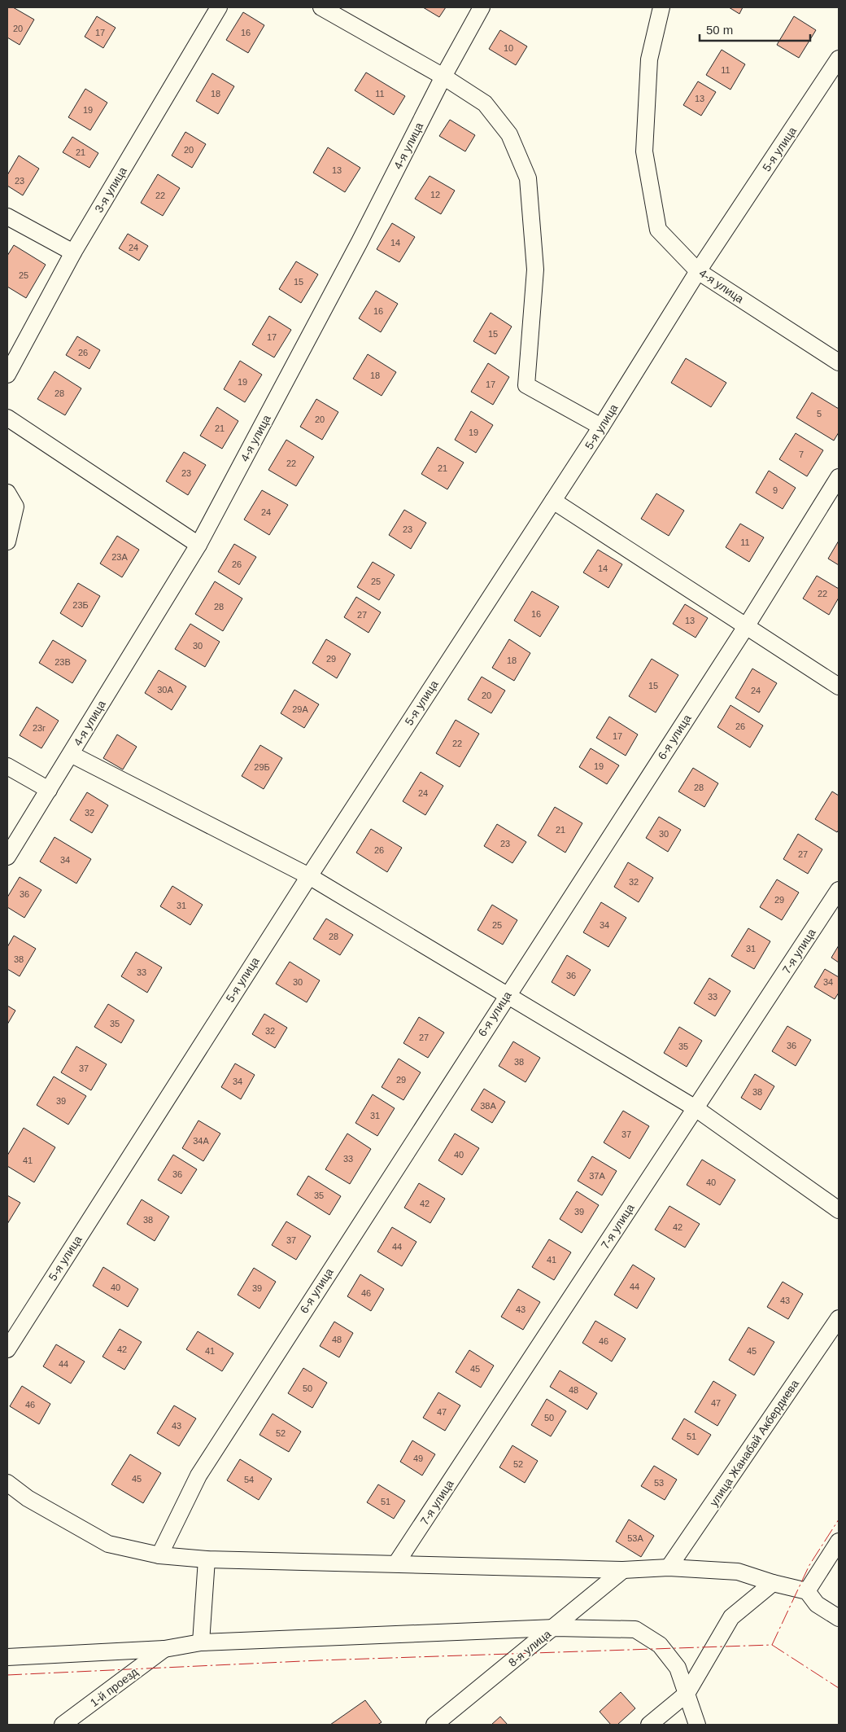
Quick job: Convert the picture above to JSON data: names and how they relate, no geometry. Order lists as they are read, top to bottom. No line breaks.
{"streets":{"street":["4-я улица","5-я улица","3-я улица","6-я улица","7-я улица","улица Жанабай Акбердиева","8-я улица","1-й проезд"]},"crossings":[["4-я улица","5-я улица"]],"house_numbers":["20","17","16","10","11","18","11","13","19","20","21","13","23","12","22","14","24","25","15","16","15","17","26","18","19","17","28","5","20","21","19","7","22","21","23","9","24","23","11","23А","26","14","25","22","23Б","28","16","27","13","30","29","18","23В","15","30А","24","20","29А","26","23г","17","22","19","29Б","28","24","32","21","30","23","26","27","34","32","36","29","31","25","34","28","31","38","33","36","30","34","33","35","32","27","36","35","38","37","29","34","38","39","38А","31","37","34А","40","33","41","36","37А","40","35","42","39","38","42","37","44","41","44","40","39","46","43","43","48","46","42","41","45","44","45","50","48","47","46","47","50","43","52","51","49","52","45","54","53","51","53А"],"scale_bar":"50 m"}
